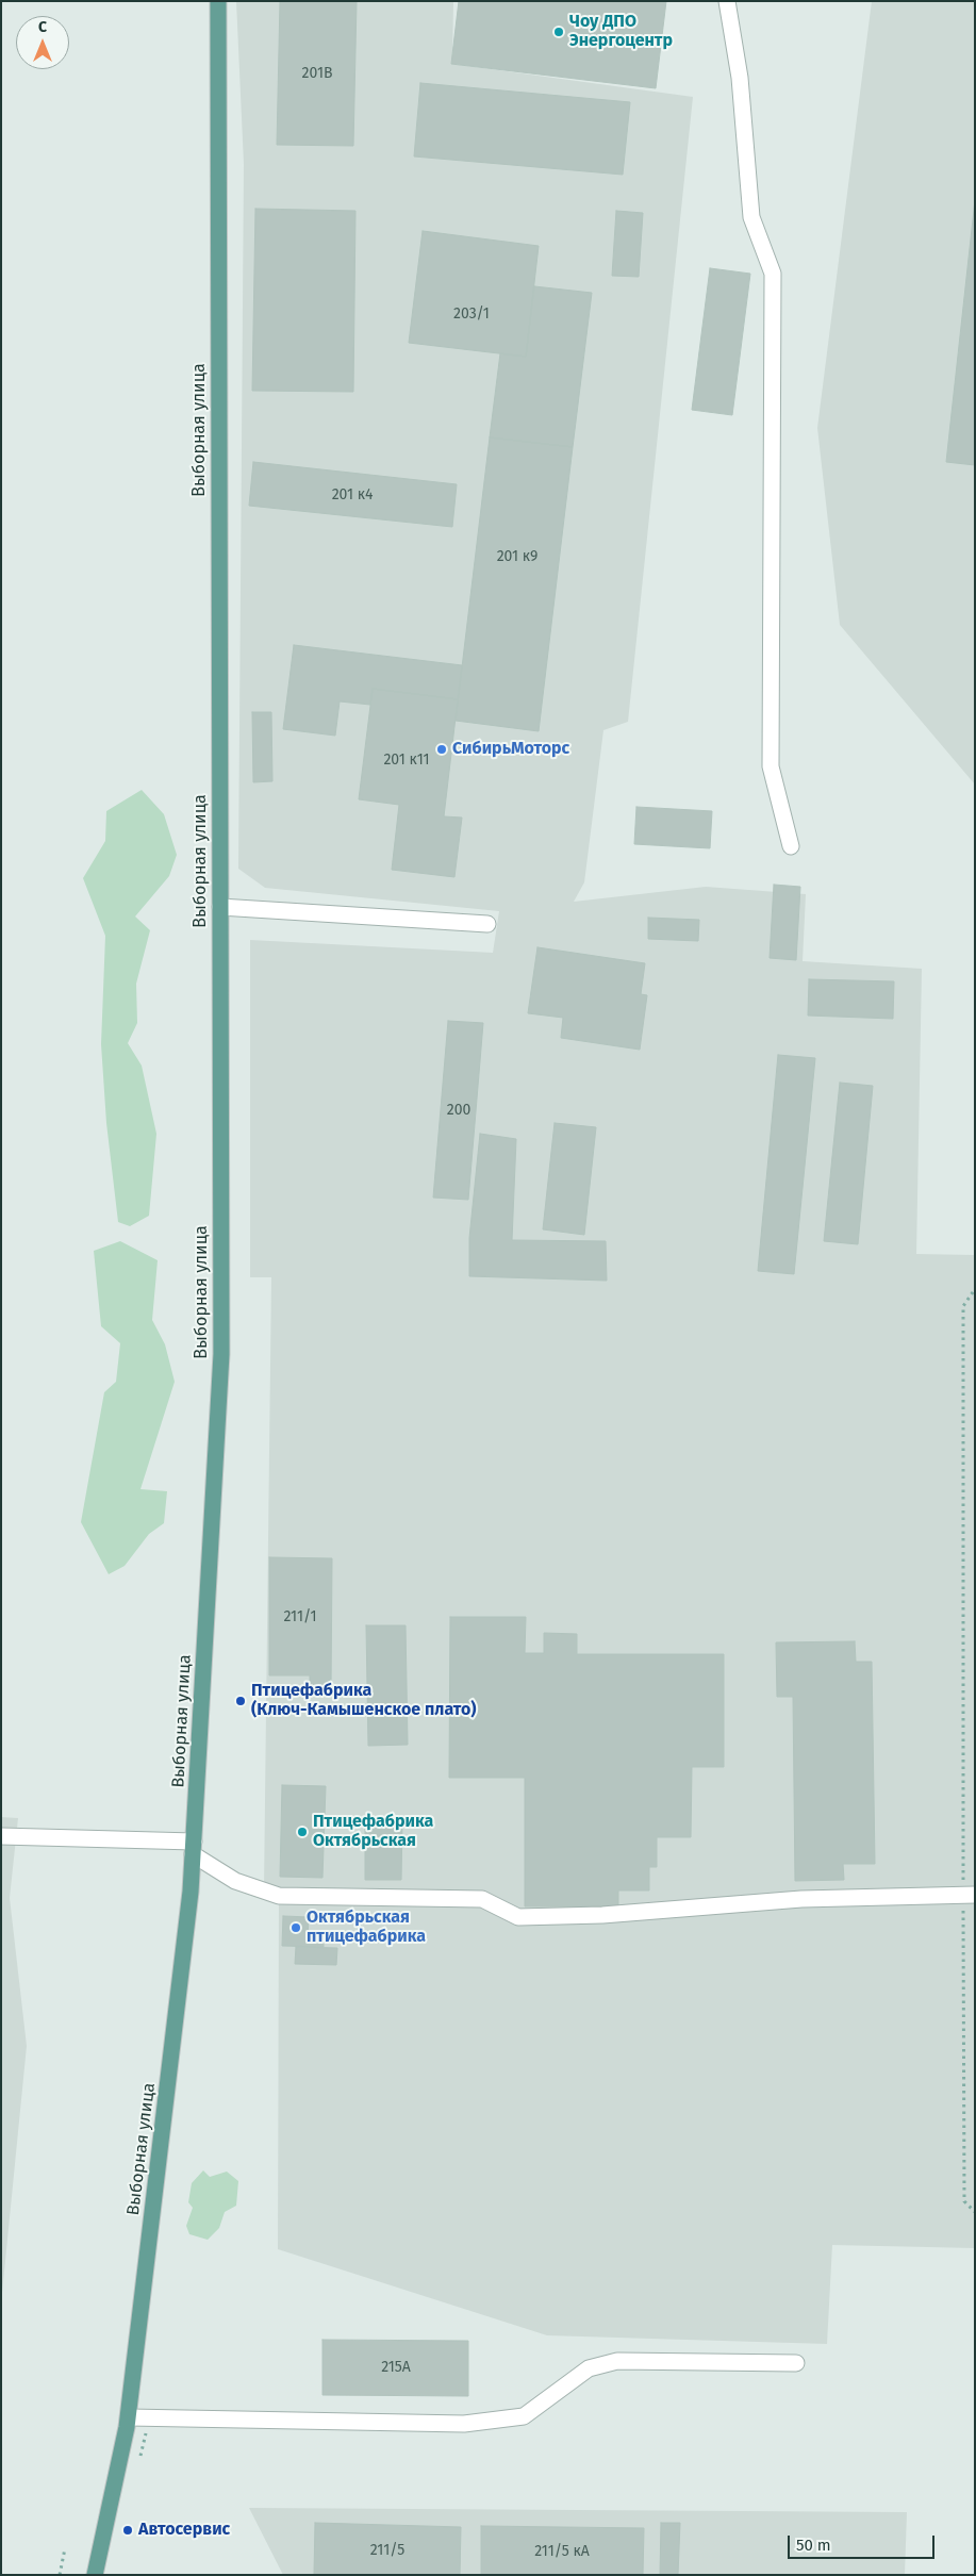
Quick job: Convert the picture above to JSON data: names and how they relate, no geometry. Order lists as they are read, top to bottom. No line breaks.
{"streets":{"main road":["Выборная улица"]},"places":["Чоу ДПО Энергоцентр","СибирьМоторс","Птицефабрика (Ключ-Камышенское плато)","Птицефабрика Октябрьская","Октябрьская птицефабрика","Автосервис"],"house_numbers":["201В","203/1","201 к4","201 к9","201 к11","200","211/1","215А","211/5","211/5 кА"],"scale_bar":"50 m","north":"top"}
